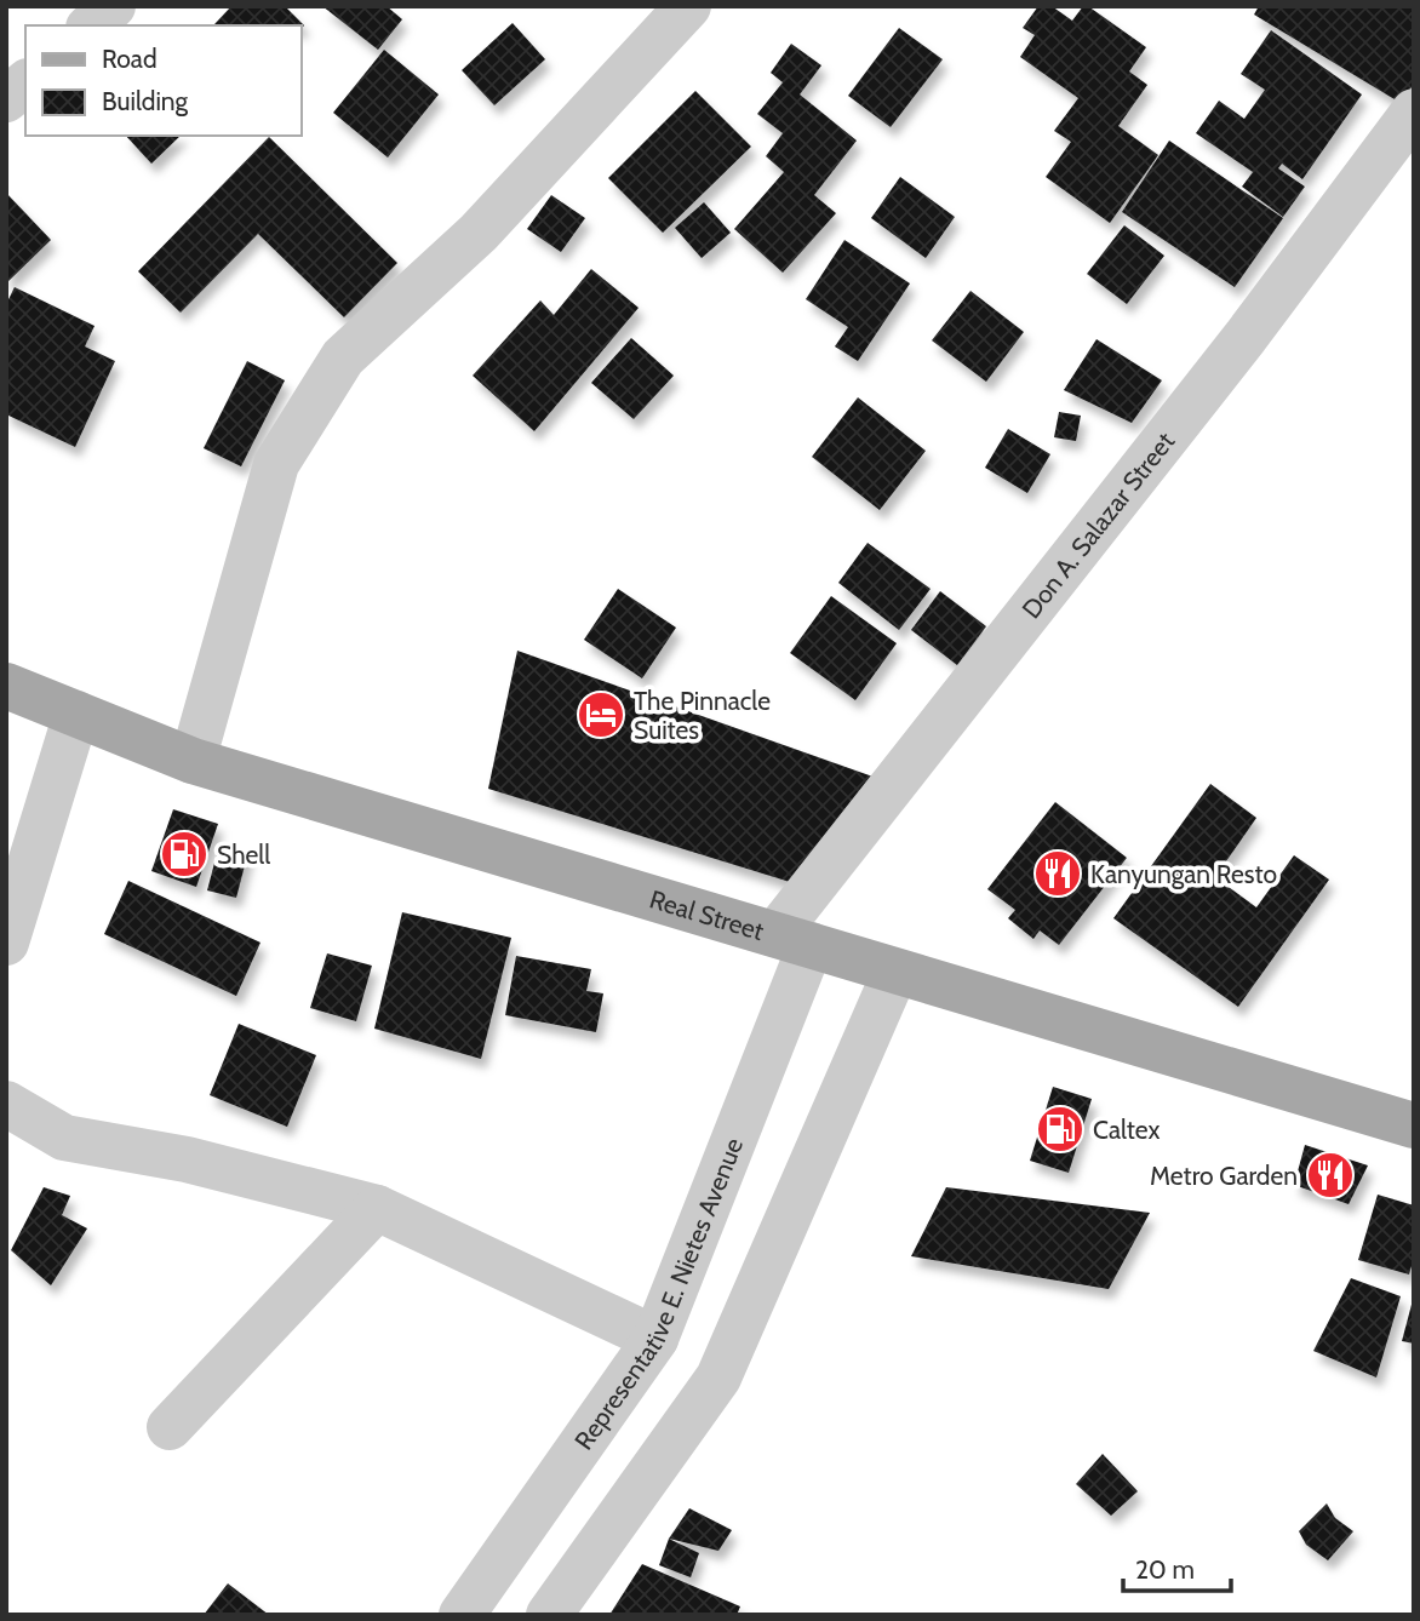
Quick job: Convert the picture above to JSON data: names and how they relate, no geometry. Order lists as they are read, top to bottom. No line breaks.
{"streets":{"main road":["Real Street"],"street":["Don A. Salazar Street","Representative E. Nietes Avenue"]},"crossings":[["Don A. Salazar Street","Real Street"],["Don A. Salazar Street","Representative E. Nietes Avenue"],["Real Street","Representative E. Nietes Avenue"]],"places":{"hotel":["The Pinnacle Suites"],"fuel station":["Shell","Caltex"],"restaurant":["Kanyungan Resto","Metro Garden"]},"legend":["Road","Building"],"scale_bar":"20 m"}
